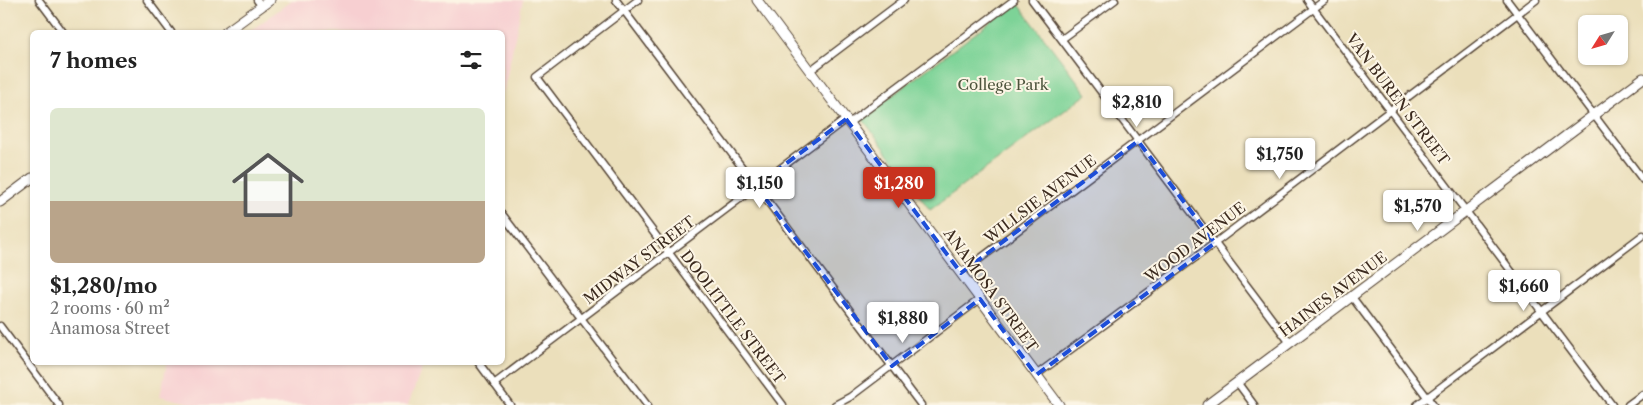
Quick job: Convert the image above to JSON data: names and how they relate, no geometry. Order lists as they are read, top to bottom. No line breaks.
{"streets":{"main road":["ANAMOSA STREET","HAINES AVENUE"],"street":["VAN BUREN STREET","WILLSIE AVENUE","WOOD AVENUE","MIDWAY STREET","DOOLITTLE STREET"]},"crossings":[["VAN BUREN STREET","WILLSIE AVENUE"],["VAN BUREN STREET","WOOD AVENUE"],["VAN BUREN STREET","HAINES AVENUE"],["WILLSIE AVENUE","ANAMOSA STREET"],["WOOD AVENUE","ANAMOSA STREET"],["MIDWAY STREET","ANAMOSA STREET"],["MIDWAY STREET","DOOLITTLE STREET"]],"parks":["College Park"],"north":"bottom left","page":{"heading":"7 homes","price":["$2,810","$1,750","$1,150","$1,280","$1,570","$1,660","$1,880"],"list":[{"name":"$1,280/mo","note":"2 rooms · 60 m² · Anamosa Street"}]}}
